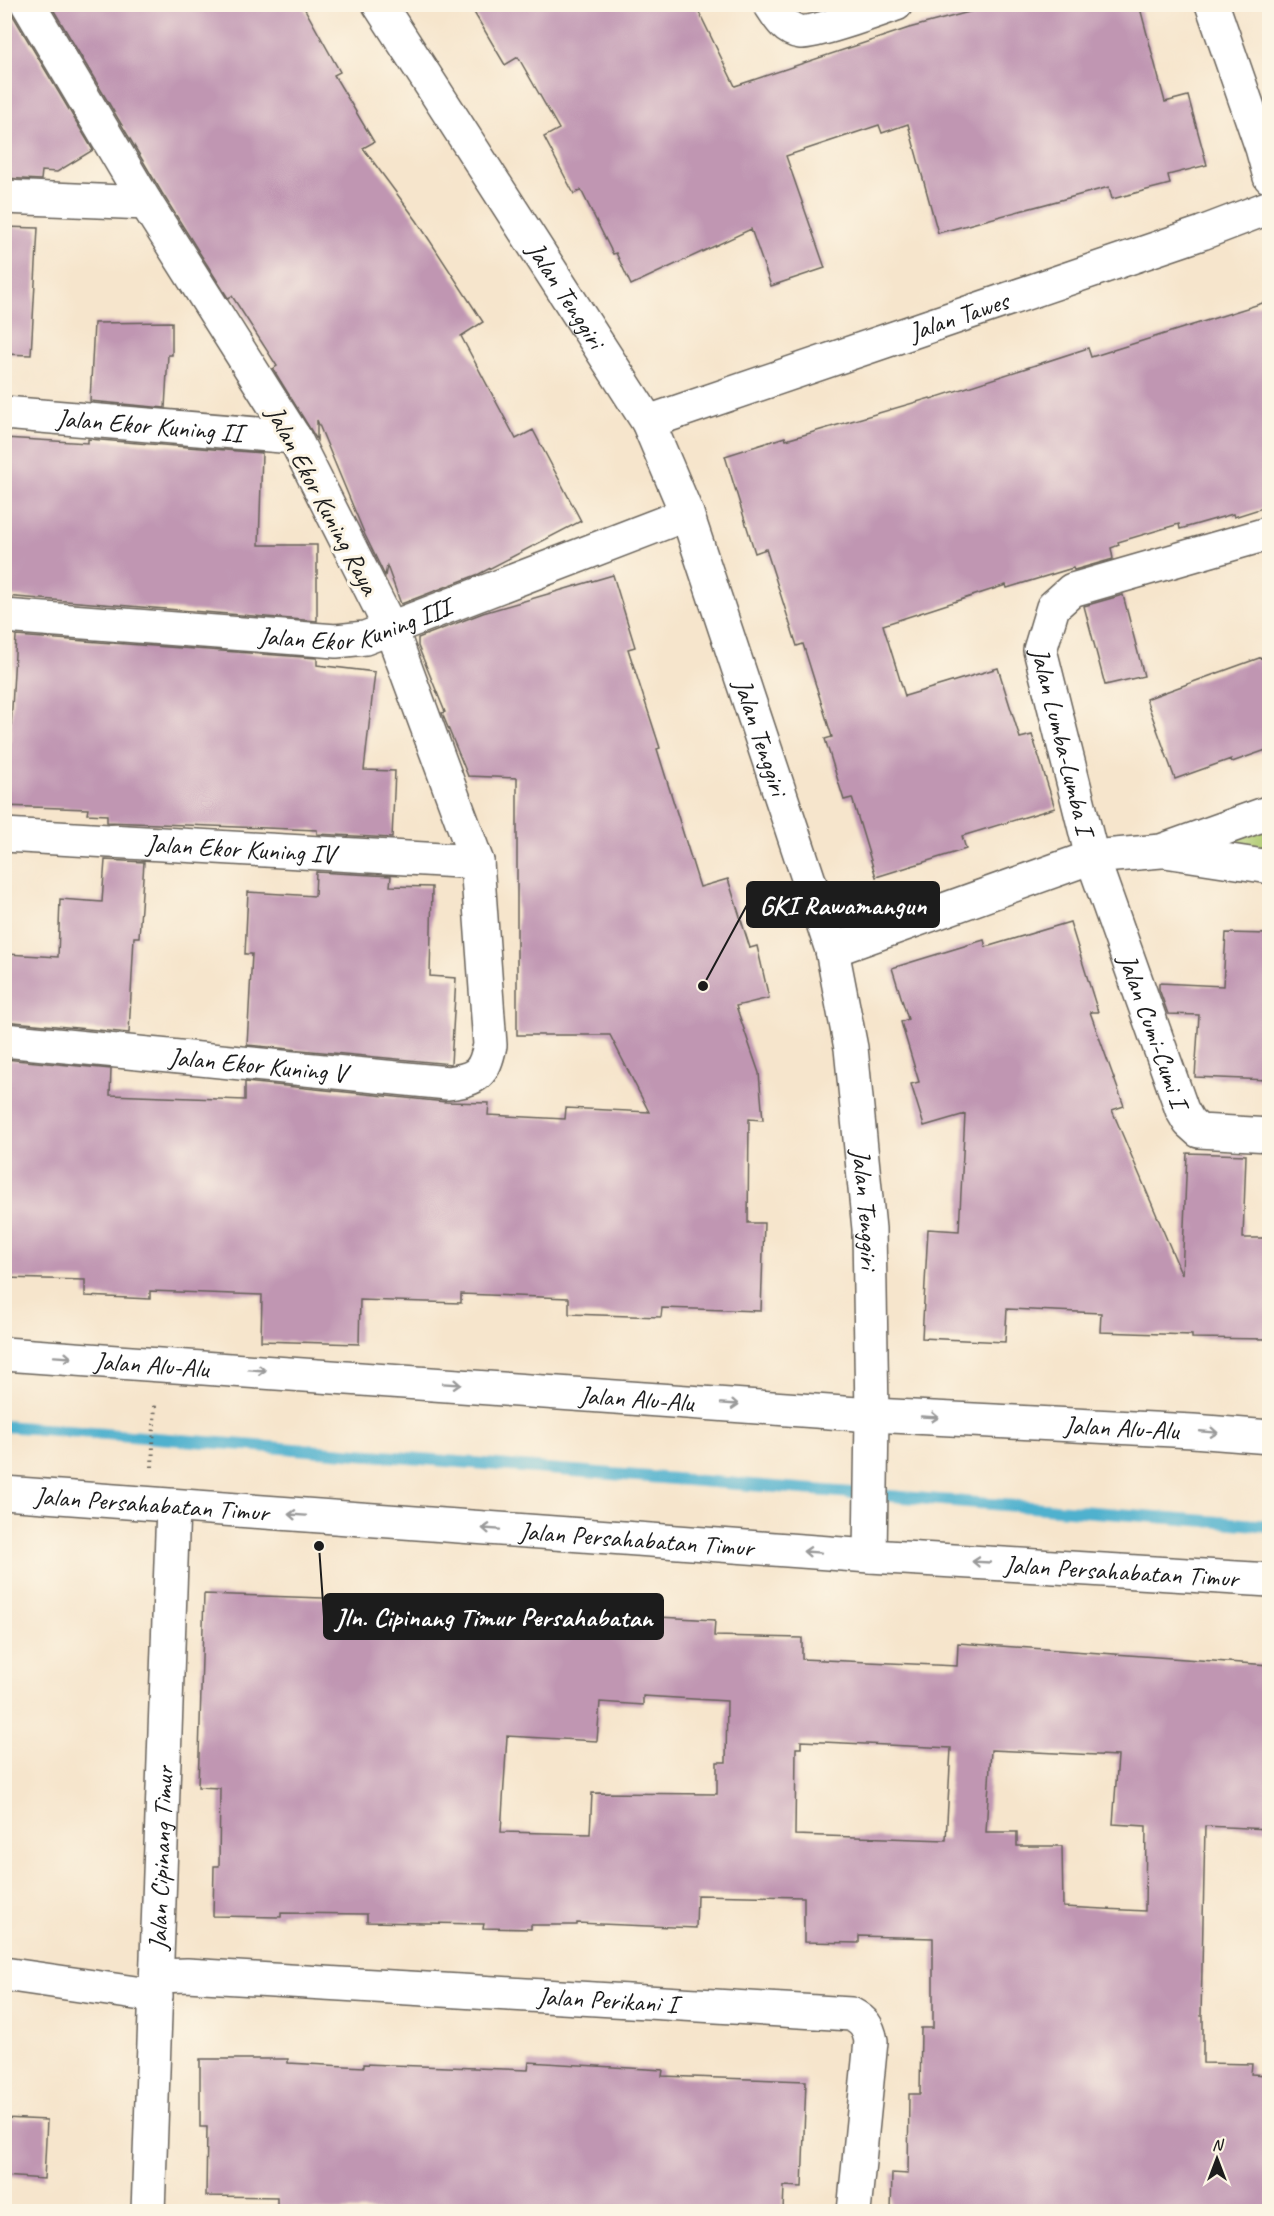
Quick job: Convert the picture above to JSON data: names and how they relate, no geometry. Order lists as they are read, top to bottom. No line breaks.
{"streets":{"street":["Jalan Tenggiri","Jalan Tawes","Jalan Ekor Kuning II","Jalan Ekor Kuning Raya","Jalan Ekor Kuning III","Jalan Lumba-Lumba I","Jalan Ekor Kuning IV","Jalan Cumi-Cumi I","Jalan Ekor Kuning V","Jalan Alu-Alu","Jalan Persahabatan Timur","Jalan Cipinang Timur","Jalan Perikani I"]},"crossings":[["Jalan Tenggiri","Jalan Tawes"],["Jalan Tenggiri","Jalan Ekor Kuning III"],["Jalan Tenggiri","Jalan Alu-Alu"],["Jalan Tenggiri","Jalan Persahabatan Timur"],["Jalan Ekor Kuning II","Jalan Ekor Kuning Raya"],["Jalan Ekor Kuning Raya","Jalan Ekor Kuning III"],["Jalan Ekor Kuning Raya","Jalan Ekor Kuning IV"],["Jalan Ekor Kuning Raya","Jalan Ekor Kuning V"],["Jalan Lumba-Lumba I","Jalan Cumi-Cumi I"],["Jalan Persahabatan Timur","Jalan Cipinang Timur"],["Jalan Cipinang Timur","Jalan Perikani I"]],"one_way":["Jalan Alu-Alu","Jalan Persahabatan Timur"],"places":["GKI Rawamangun","Jln. Cipinang Timur Persahabatan"],"north":"top"}
